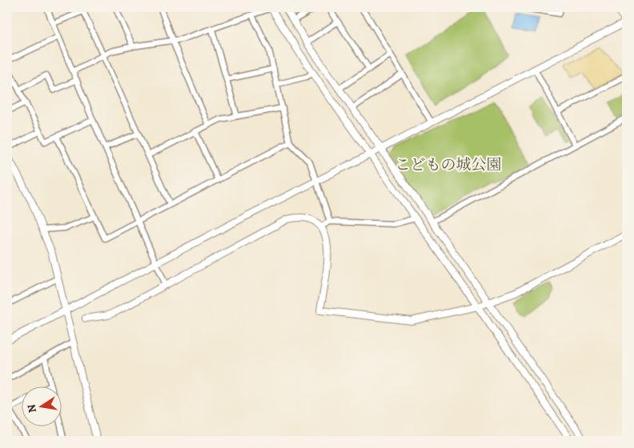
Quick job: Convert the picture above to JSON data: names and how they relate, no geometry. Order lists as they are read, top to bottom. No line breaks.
{"parks":["こどもの城公園"],"north":"left"}
